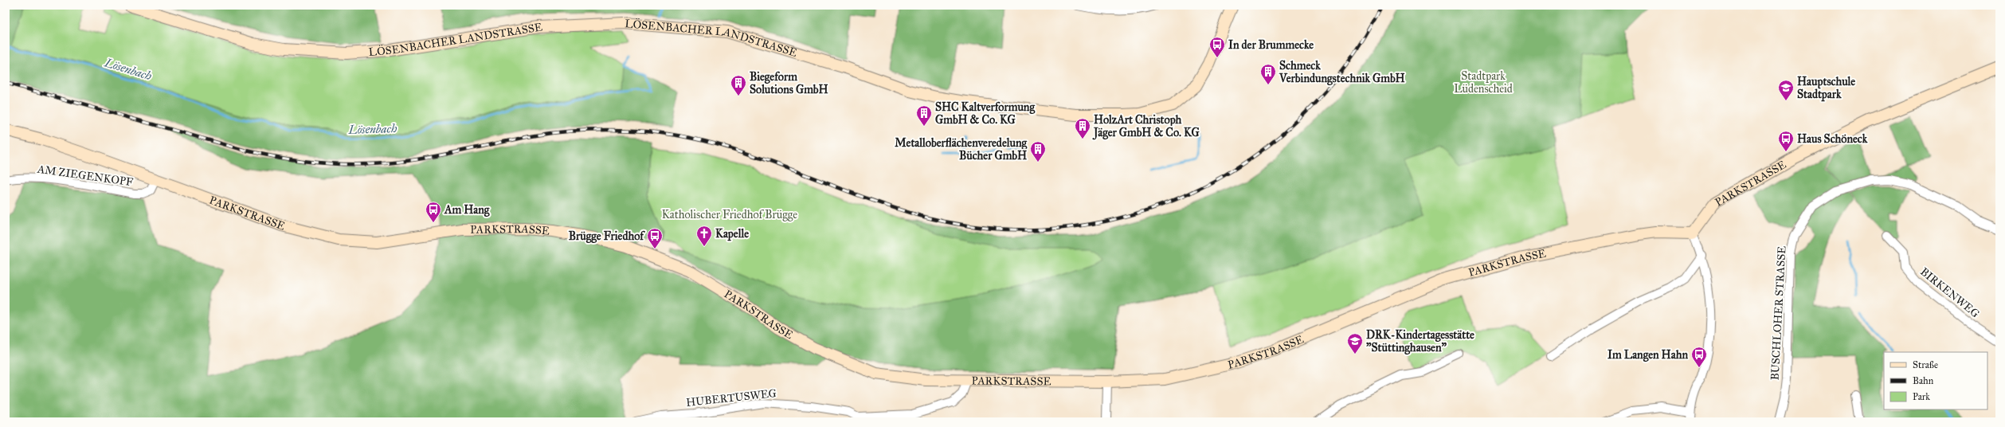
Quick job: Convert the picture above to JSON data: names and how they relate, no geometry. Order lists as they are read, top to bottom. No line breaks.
{"streets":{"street":["LÖSENBACHER LANDSTRASSE","AM ZIEGENKOPF","PARKSTRASSE","BIRKENWEG","BUSCHLOHER STRASSE","HUBERTUSWEG"]},"crossings":[["AM ZIEGENKOPF","PARKSTRASSE"],["PARKSTRASSE","HUBERTUSWEG"]],"water":["Lösenbach"],"parks":["Stadtpark Lüdenscheid","Katholischer Friedhof Brügge"],"places":{"bus stop":["In der Brummecke","Haus Schöneck","Am Hang","Brügge Friedhof","Im Langen Hahn"],"building":["Schmeck Verbindungstechnik GmbH","Biegeform Solutions GmbH","SHC Kaltverformung GmbH & Co. KG","HolzArt Christoph Jäger GmbH & Co. KG","Metalloberflächenveredelung Bücher GmbH"],"school or university":["Hauptschule Stadtpark","DRK-Kindertagesstätte \"Stüttinghausen\""],"church":["Kapelle"]},"legend":["Straße","Bahn","Park"]}
